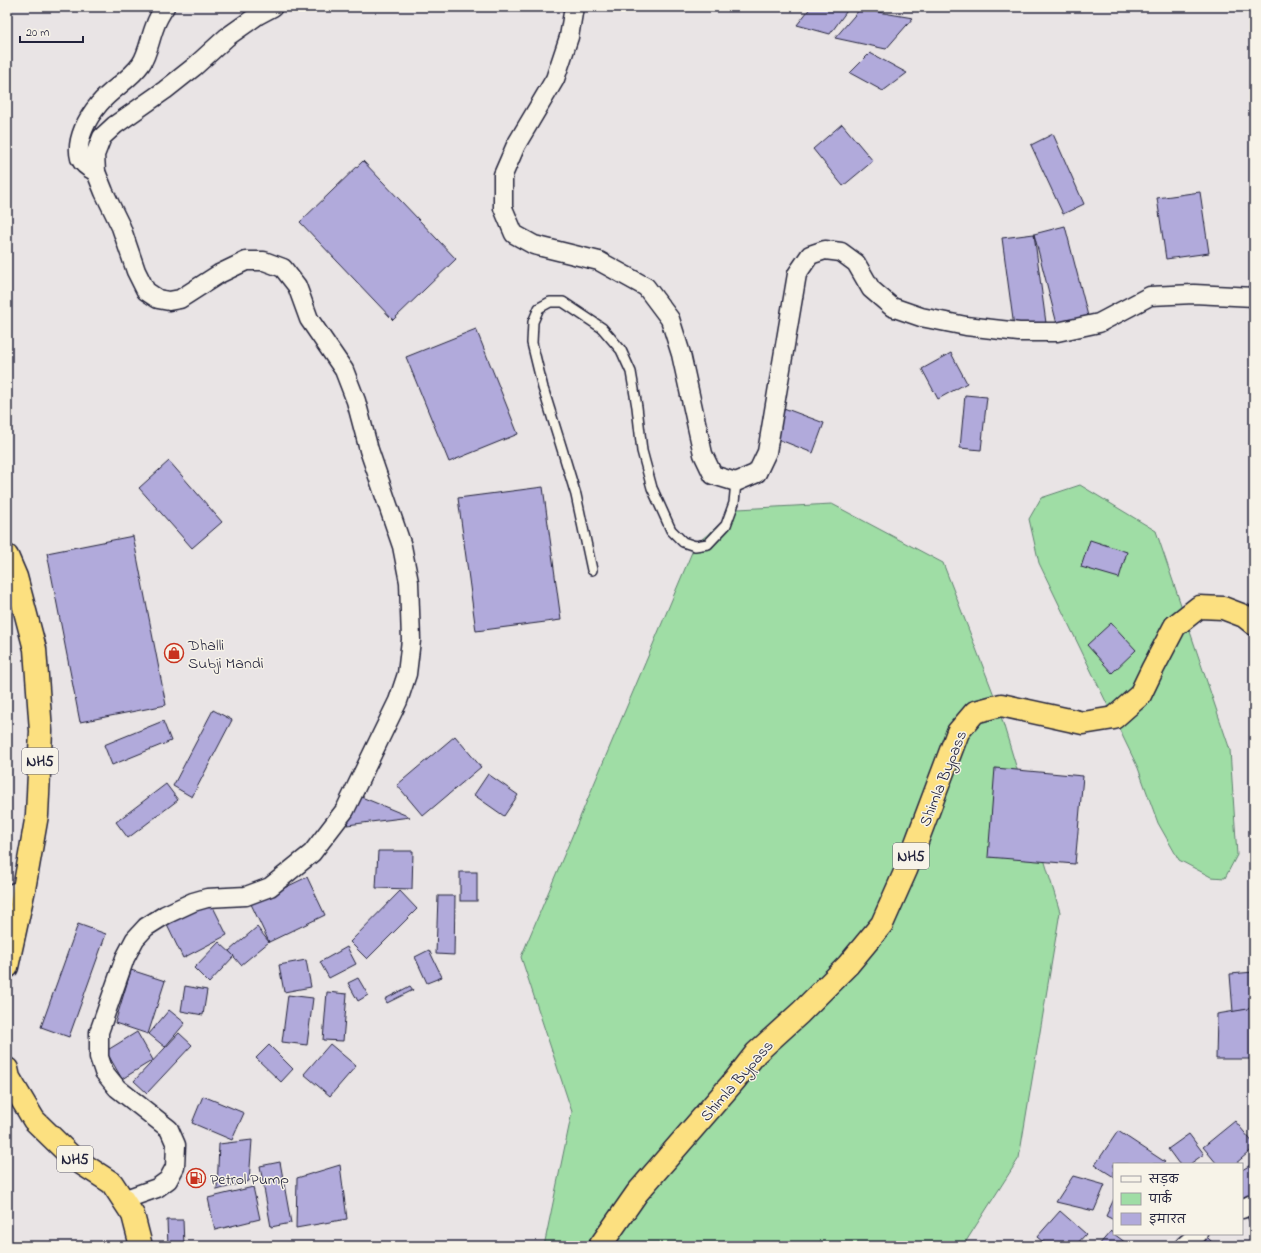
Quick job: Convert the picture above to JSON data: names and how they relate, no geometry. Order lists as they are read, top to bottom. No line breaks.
{"streets":{"highway":["NH5","Shimla Bypass"]},"places":{"shop":["Dhalli Subji Mandi"],"fuel station":["Petrol Pump"]},"legend":["सड़क","पार्क","इमारत"],"scale_bar":"20 m"}
